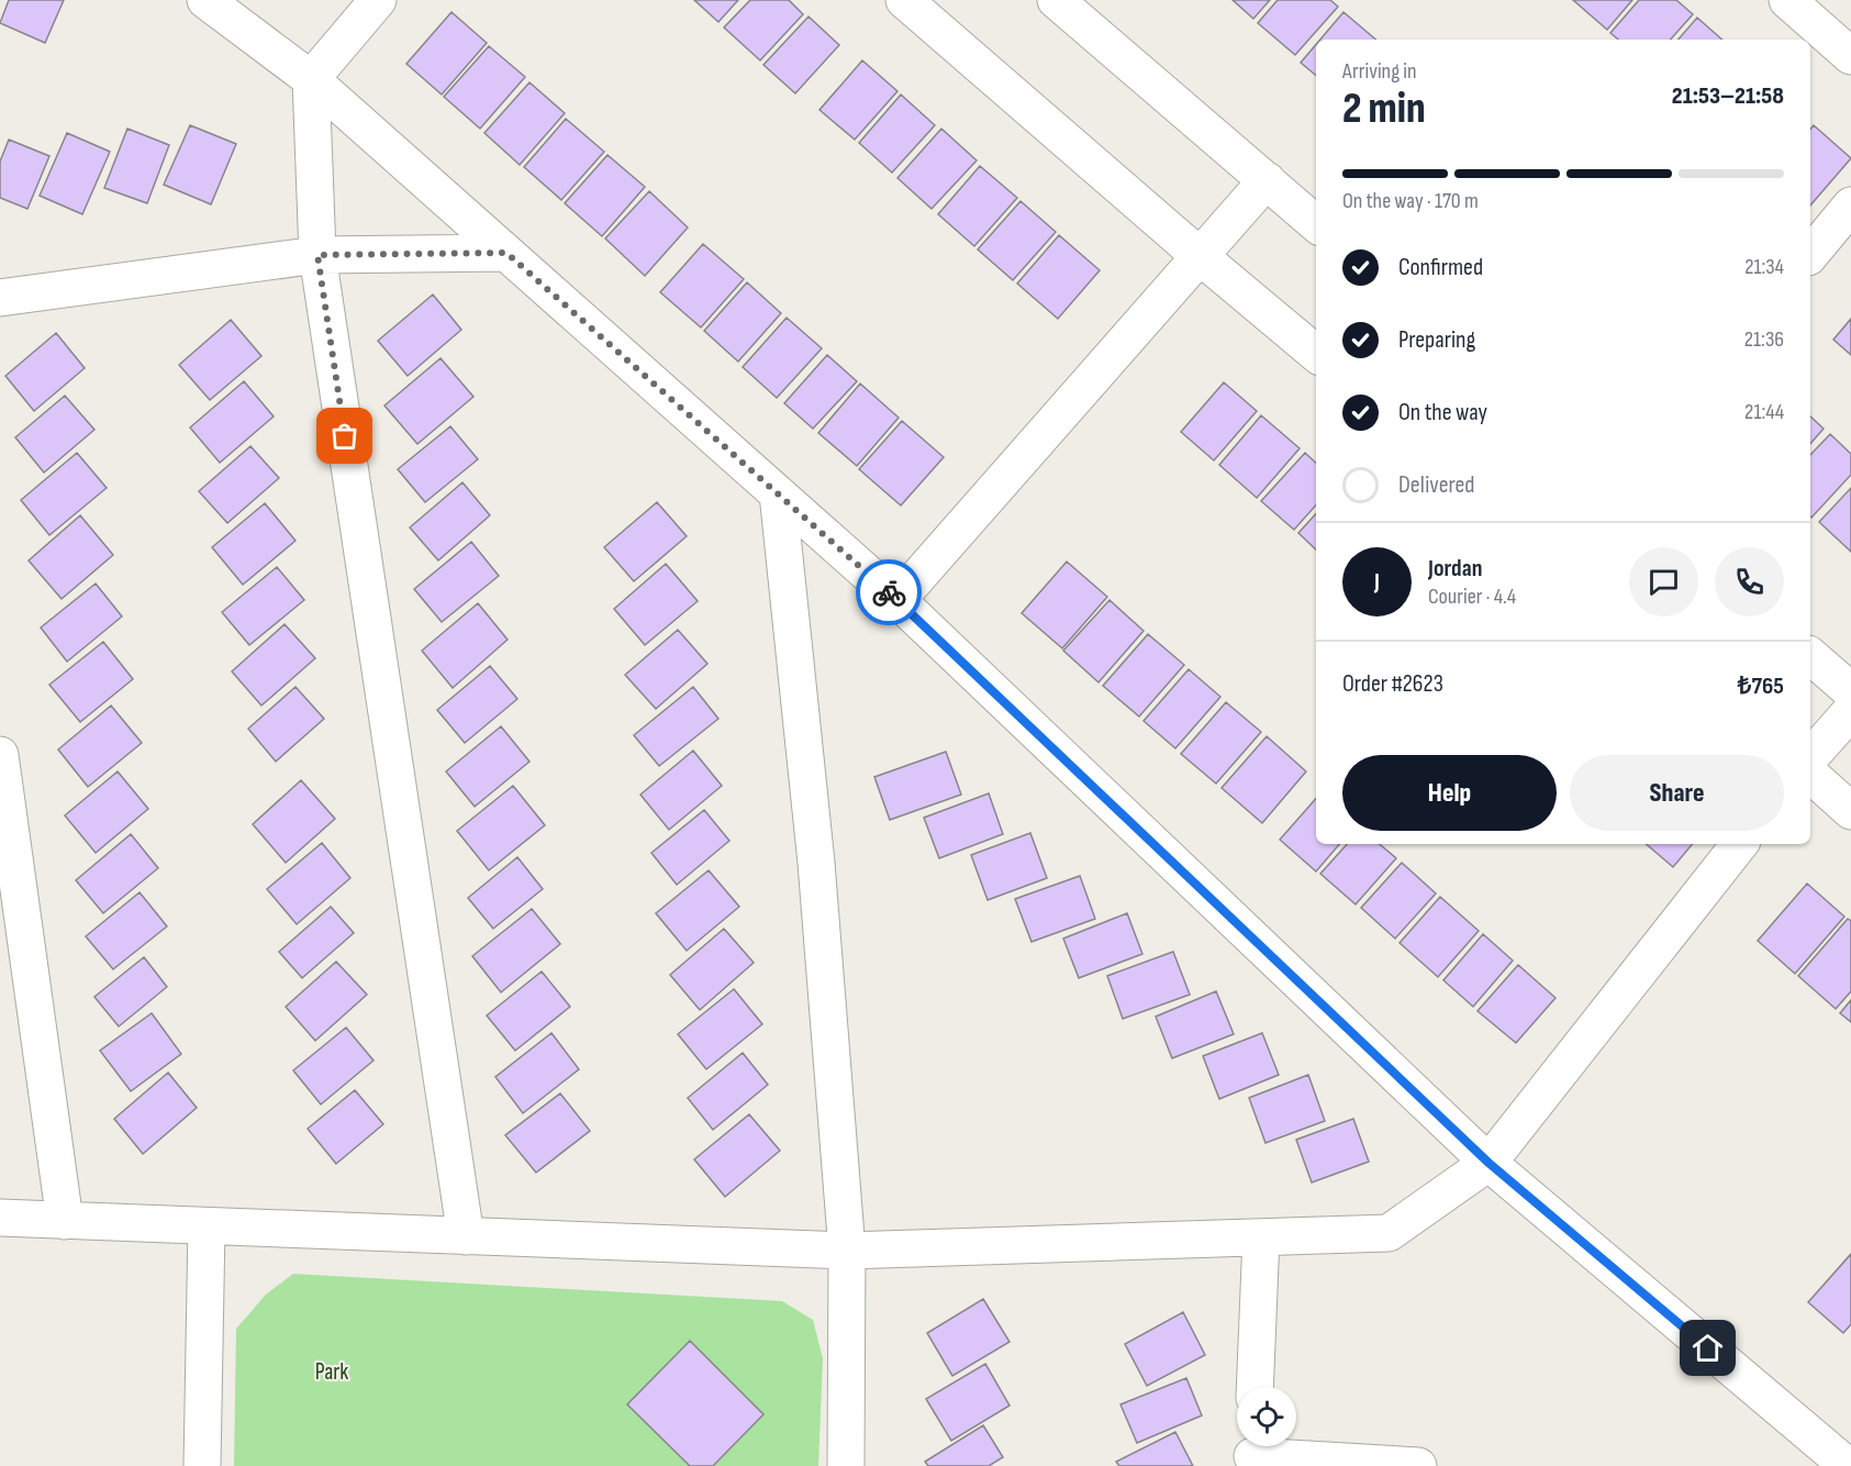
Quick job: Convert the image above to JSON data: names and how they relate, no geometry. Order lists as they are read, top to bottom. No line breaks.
{"parks":["Park"],"page":{"heading":["2 min","Arriving in","21:53–21:58"],"panel":["Jordan","Courier · 4.4","Order #2623","₺765"],"bar":"On the way · 170 m","list":[["Confirmed","21:34"],["Preparing","21:36"],["On the way","21:44"],"Delivered"],"round":"J","buttons":["Help","Share"]}}
